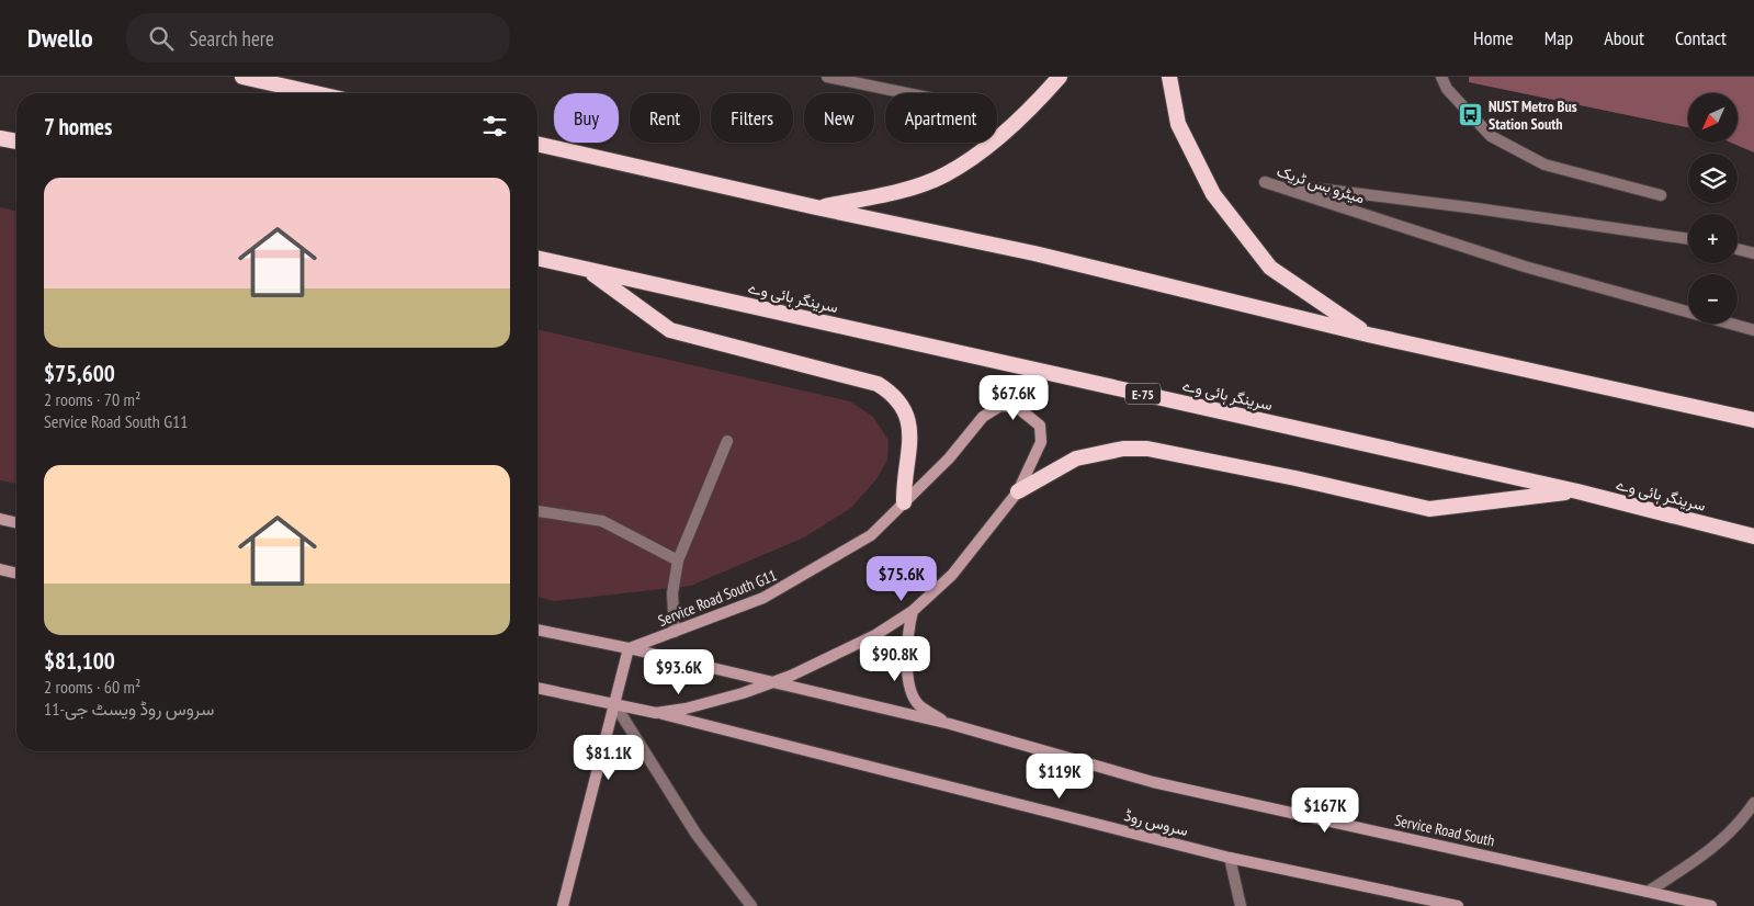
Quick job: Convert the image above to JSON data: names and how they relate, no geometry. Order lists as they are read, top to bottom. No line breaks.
{"streets":{"highway":["سرینگر ہائی وے","E-75"],"main road":["Service Road South G11","سروس روڈ","Service Road South"],"street":["میٹرو بس ٹریک"]},"places":{"bus stop":["NUST Metro Bus Station South"]},"north":"bottom left","page":{"header":"Dwello","search":"Search here","nav":["Home","Map","About","Contact"],"map_buttons":["+","−"],"chip":["Buy","Rent","Filters","New","Apartment"],"heading":"7 homes","list":[{"name":"$75,600","note":"2 rooms · 70 m² · Service Road South G11"},{"name":"$81,100","note":"2 rooms · 60 m² · سروس روڈ ویسٹ جی-11"}],"price":["$67.6K","$75.6K","$90.8K","$93.6K","$81.1K","$119K","$167K"]}}
